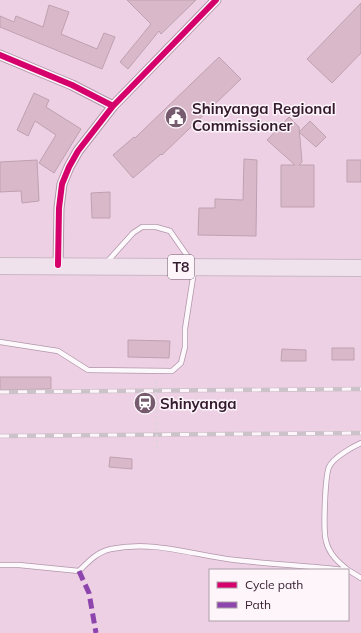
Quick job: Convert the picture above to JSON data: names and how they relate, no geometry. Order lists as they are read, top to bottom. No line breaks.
{"streets":{"highway":["T8"]},"places":{"public building":["Shinyanga Regional Commissioner"],"station":["Shinyanga"]},"legend":["Cycle path","Path"]}
